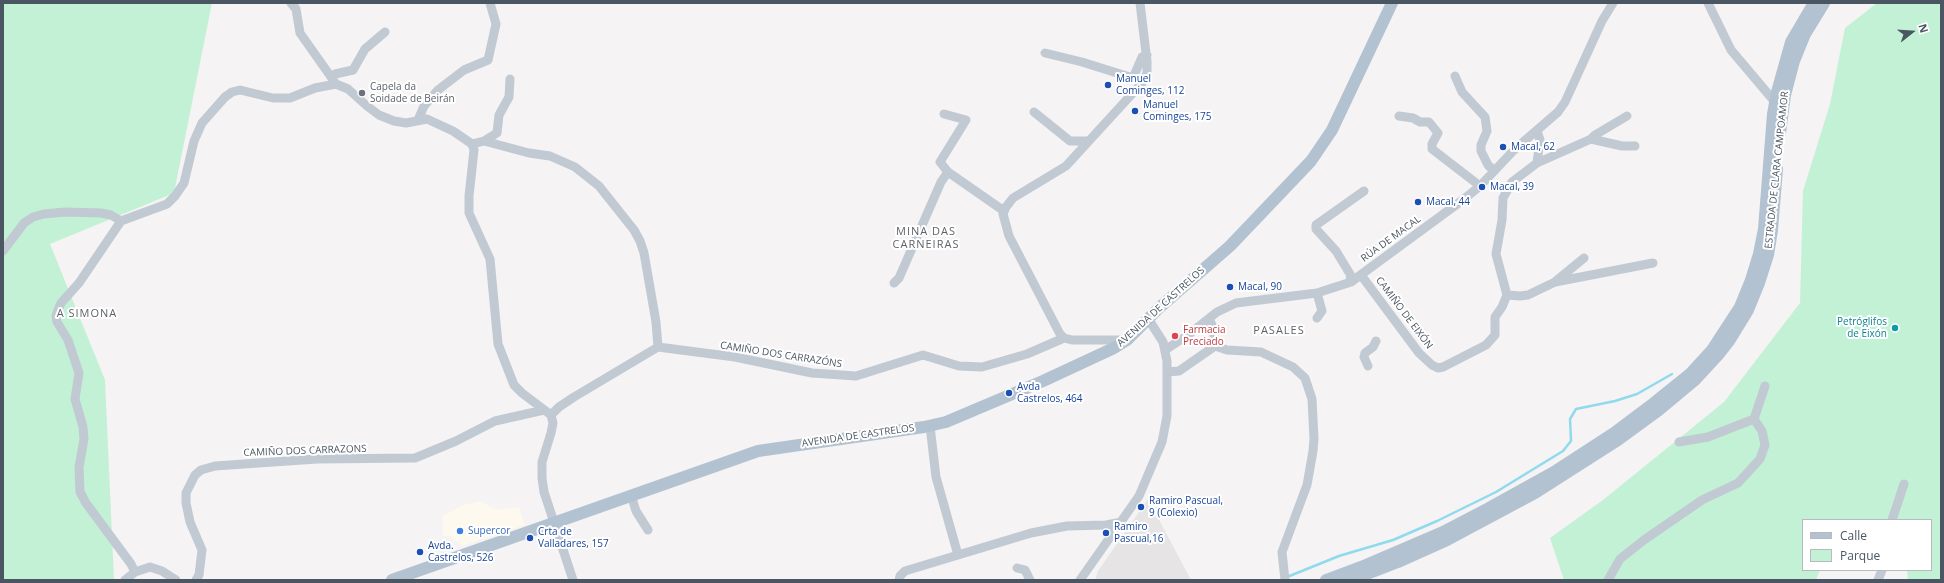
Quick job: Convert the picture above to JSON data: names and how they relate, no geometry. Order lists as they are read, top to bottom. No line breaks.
{"streets":{"main road":["ESTRADA DE CLARA CAMPOAMOR","AVENIDA DE CASTRELOS"],"street":["RÚA DE MACAL","CAMIÑO DE EIXÓN","CAMIÑO DOS CARRAZÓNS","CAMIÑO DOS CARRAZONS"]},"crossings":[["RÚA DE MACAL","CAMIÑO DE EIXÓN"]],"districts":["MINA DAS CARNEIRAS","A SIMONA","PASALES"],"places":["Manuel Cominges, 112","Capela da Soidade de Beirán","Manuel Cominges, 175","Macal, 62","Macal, 39","Macal, 44","Macal, 90","Petróglifos de Eixón","Farmacia Preciado","Avda Castrelos, 464","Ramiro Pascual, 9 (Colexio)","Supercor","Ramiro Pascual,16","Crta de Valladares, 157","Avda. Castrelos, 526"],"legend":["Calle","Parque"],"north":"right"}
